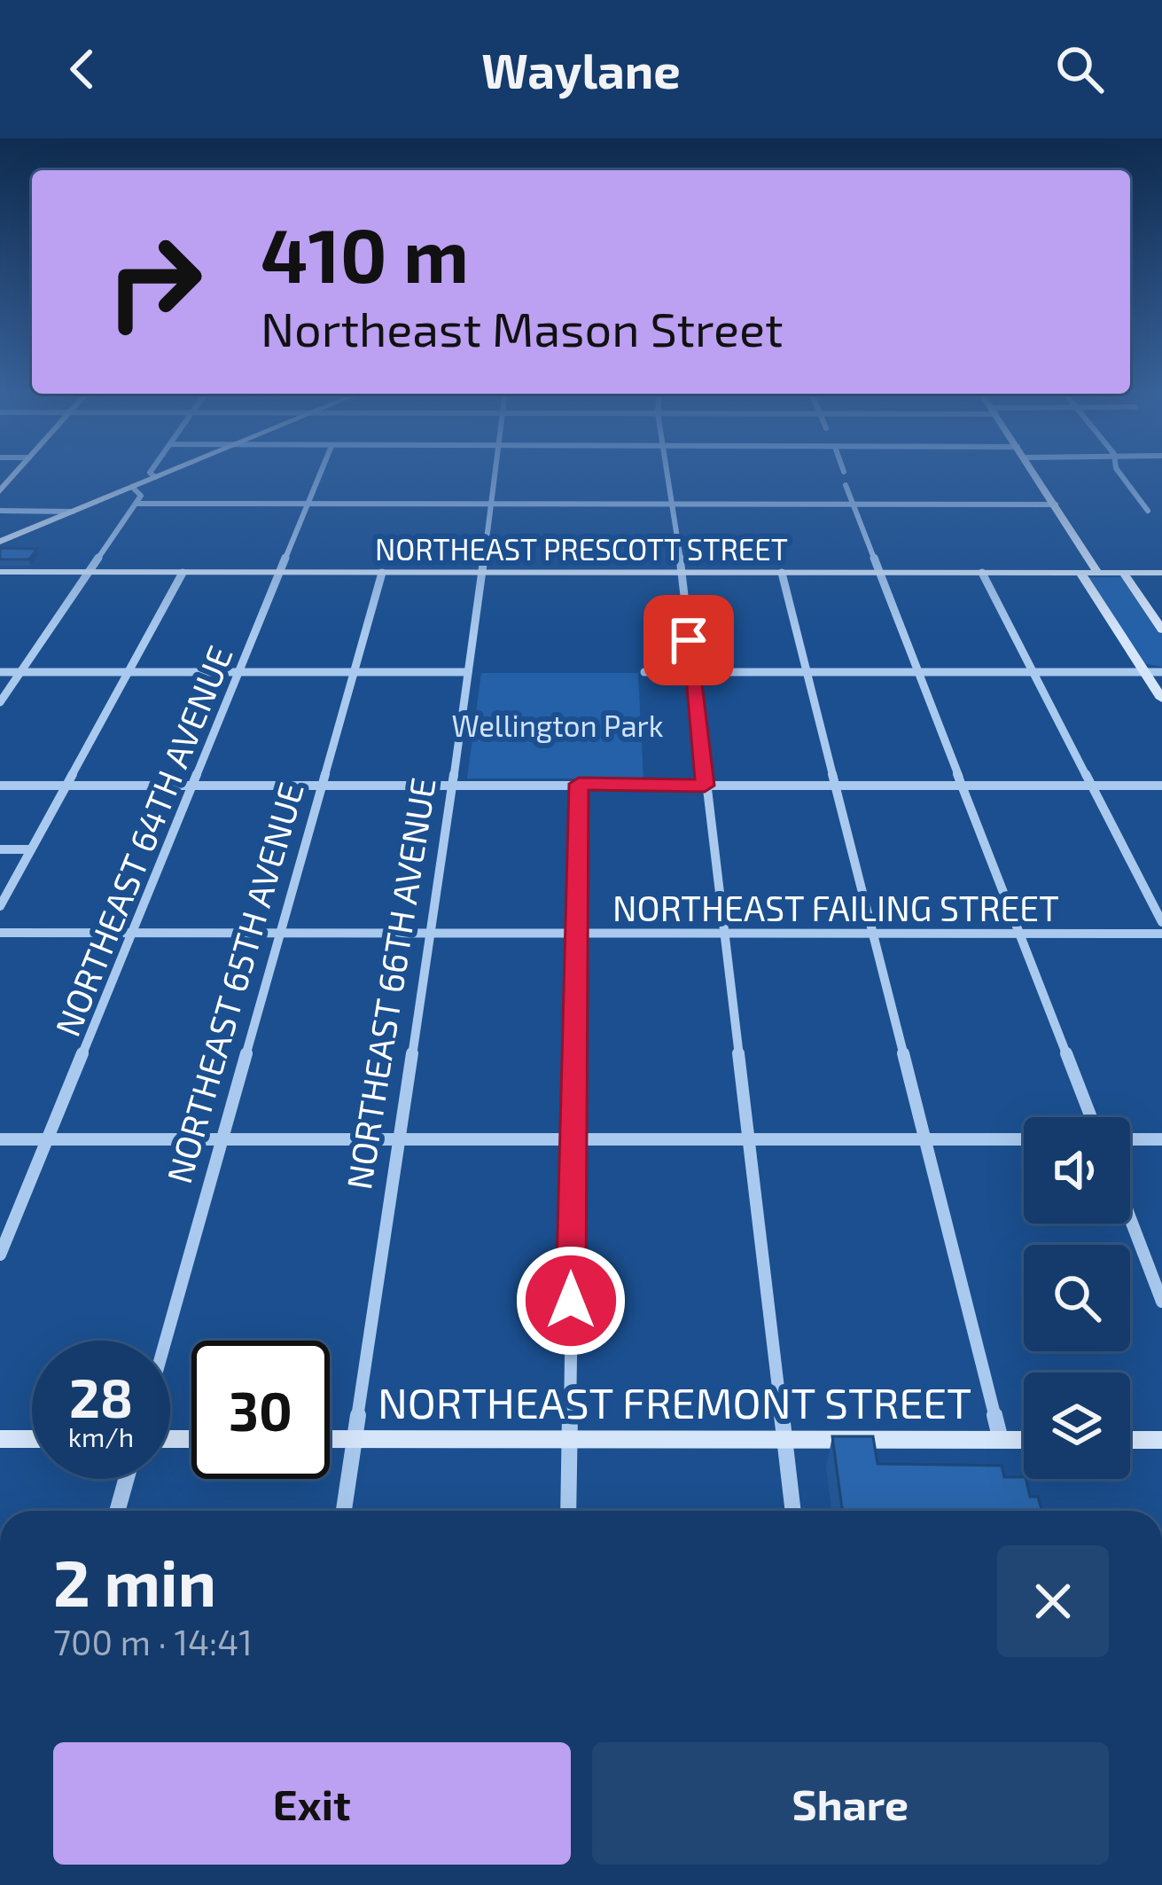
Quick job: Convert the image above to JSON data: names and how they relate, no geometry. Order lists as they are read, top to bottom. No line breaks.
{"streets":{"street":["NORTHEAST PRESCOTT STREET","NORTHEAST 64TH AVENUE","NORTHEAST FAILING STREET","NORTHEAST 65TH AVENUE","NORTHEAST 66TH AVENUE","NORTHEAST FREMONT STREET"]},"crossings":[["NORTHEAST PRESCOTT STREET","NORTHEAST 64TH AVENUE"],["NORTHEAST PRESCOTT STREET","NORTHEAST 65TH AVENUE"],["NORTHEAST PRESCOTT STREET","NORTHEAST 66TH AVENUE"],["NORTHEAST 64TH AVENUE","NORTHEAST FAILING STREET"],["NORTHEAST FAILING STREET","NORTHEAST 65TH AVENUE"],["NORTHEAST FAILING STREET","NORTHEAST 66TH AVENUE"],["NORTHEAST 66TH AVENUE","NORTHEAST FREMONT STREET"]],"parks":["Wellington Park"],"page":{"header":"Waylane","turn":["410 m","Northeast Mason Street"],"speed":"28 km/h","limit":"30","heading":["2 min","700 m · 14:41"],"buttons":["Exit","Share"]}}
